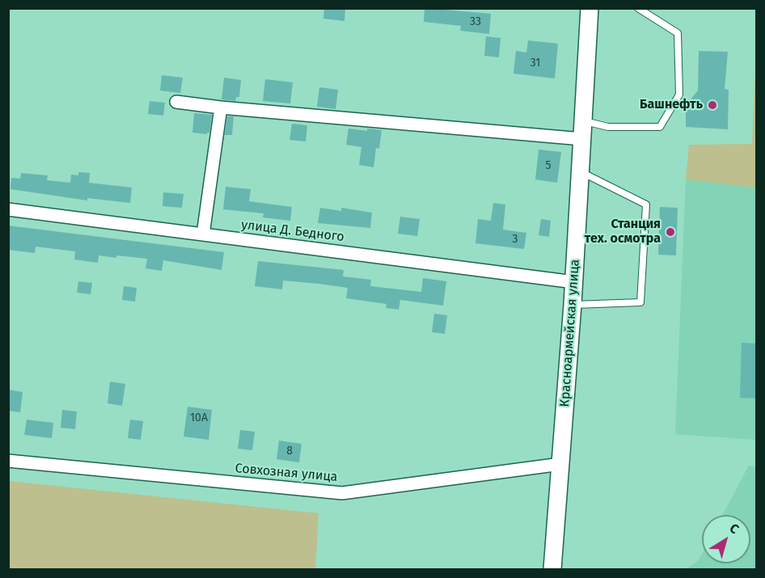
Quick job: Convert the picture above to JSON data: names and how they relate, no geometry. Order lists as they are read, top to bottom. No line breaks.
{"streets":{"main road":["Красноармейская улица"],"street":["улица Д. Бедного","Совхозная улица"]},"crossings":[["улица Д. Бедного","Красноармейская улица"],["Красноармейская улица","Совхозная улица"]],"places":["Башнефть","Станция тех. осмотра"],"house_numbers":["33","31","5","3","10А","8"],"north":"top right"}
